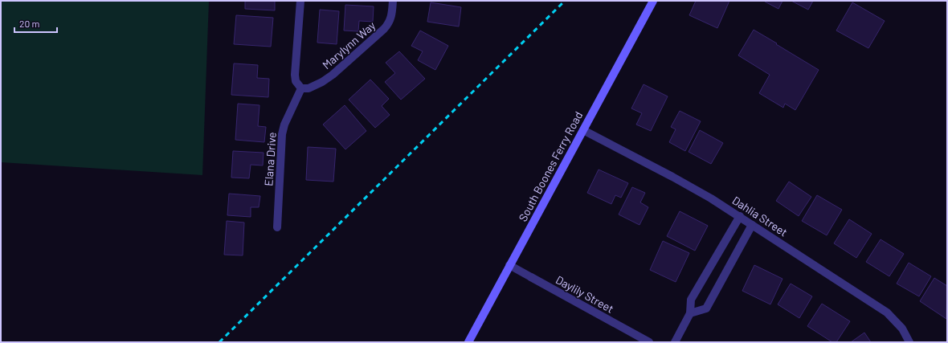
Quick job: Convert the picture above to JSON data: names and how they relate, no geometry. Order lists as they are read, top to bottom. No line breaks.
{"streets":{"main road":["South Boones Ferry Road"],"street":["Marylynn Way","Elana Drive","Dahlia Street","Daylily Street"]},"crossings":[["Marylynn Way","Elana Drive"],["South Boones Ferry Road","Dahlia Street"],["South Boones Ferry Road","Daylily Street"]],"scale_bar":"20 m"}
